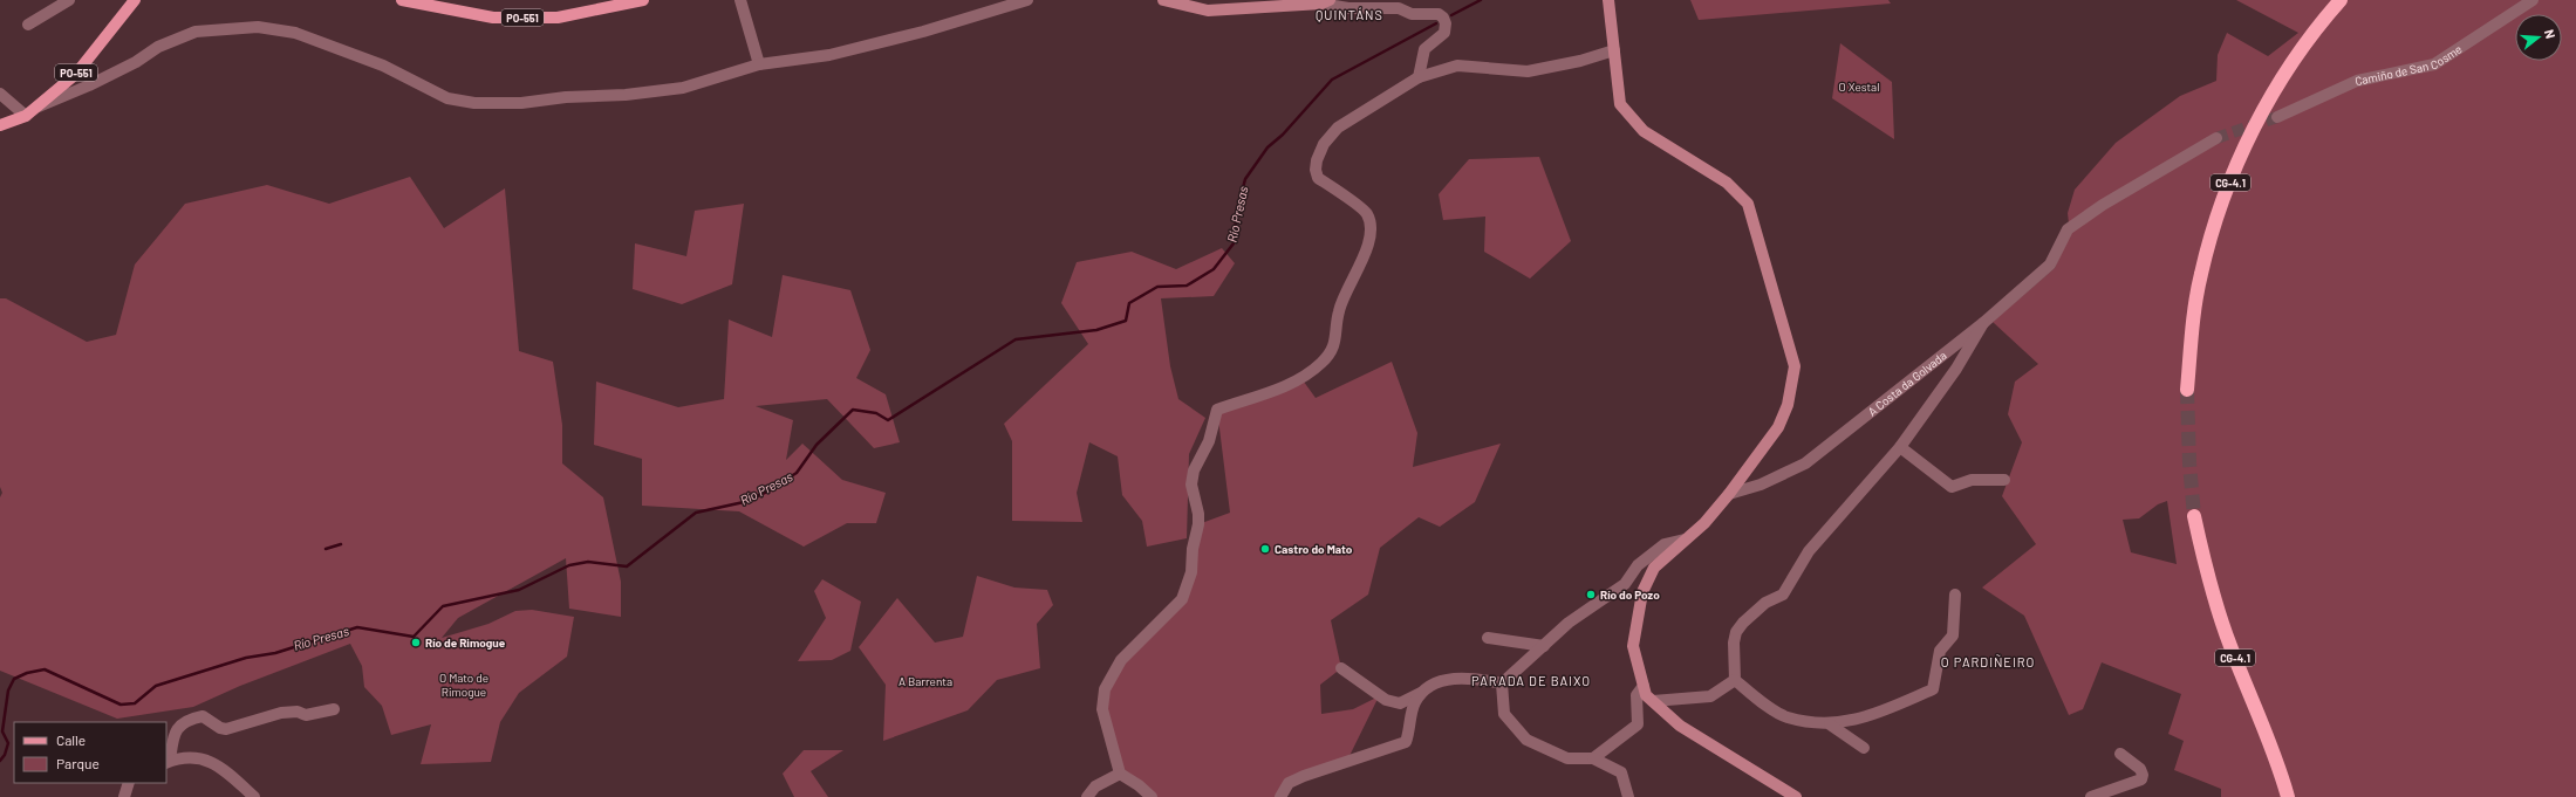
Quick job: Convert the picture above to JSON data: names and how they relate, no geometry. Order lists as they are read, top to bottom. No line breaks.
{"streets":{"highway":["CG-4.1"],"main road":["PO-551"],"street":["Camiño de San Cosme","A Costa da Golvada"]},"districts":["QUINTÁNS","O PARDIÑEIRO","PARADA DE BAIXO"],"water":["Río Presas"],"parks":["O Xestal","O Mato de Rimogue","A Barrenta"],"places":["Castro do Mato","Río do Pozo","Río de Rimogue"],"legend":["Calle","Parque"],"north":"right"}
